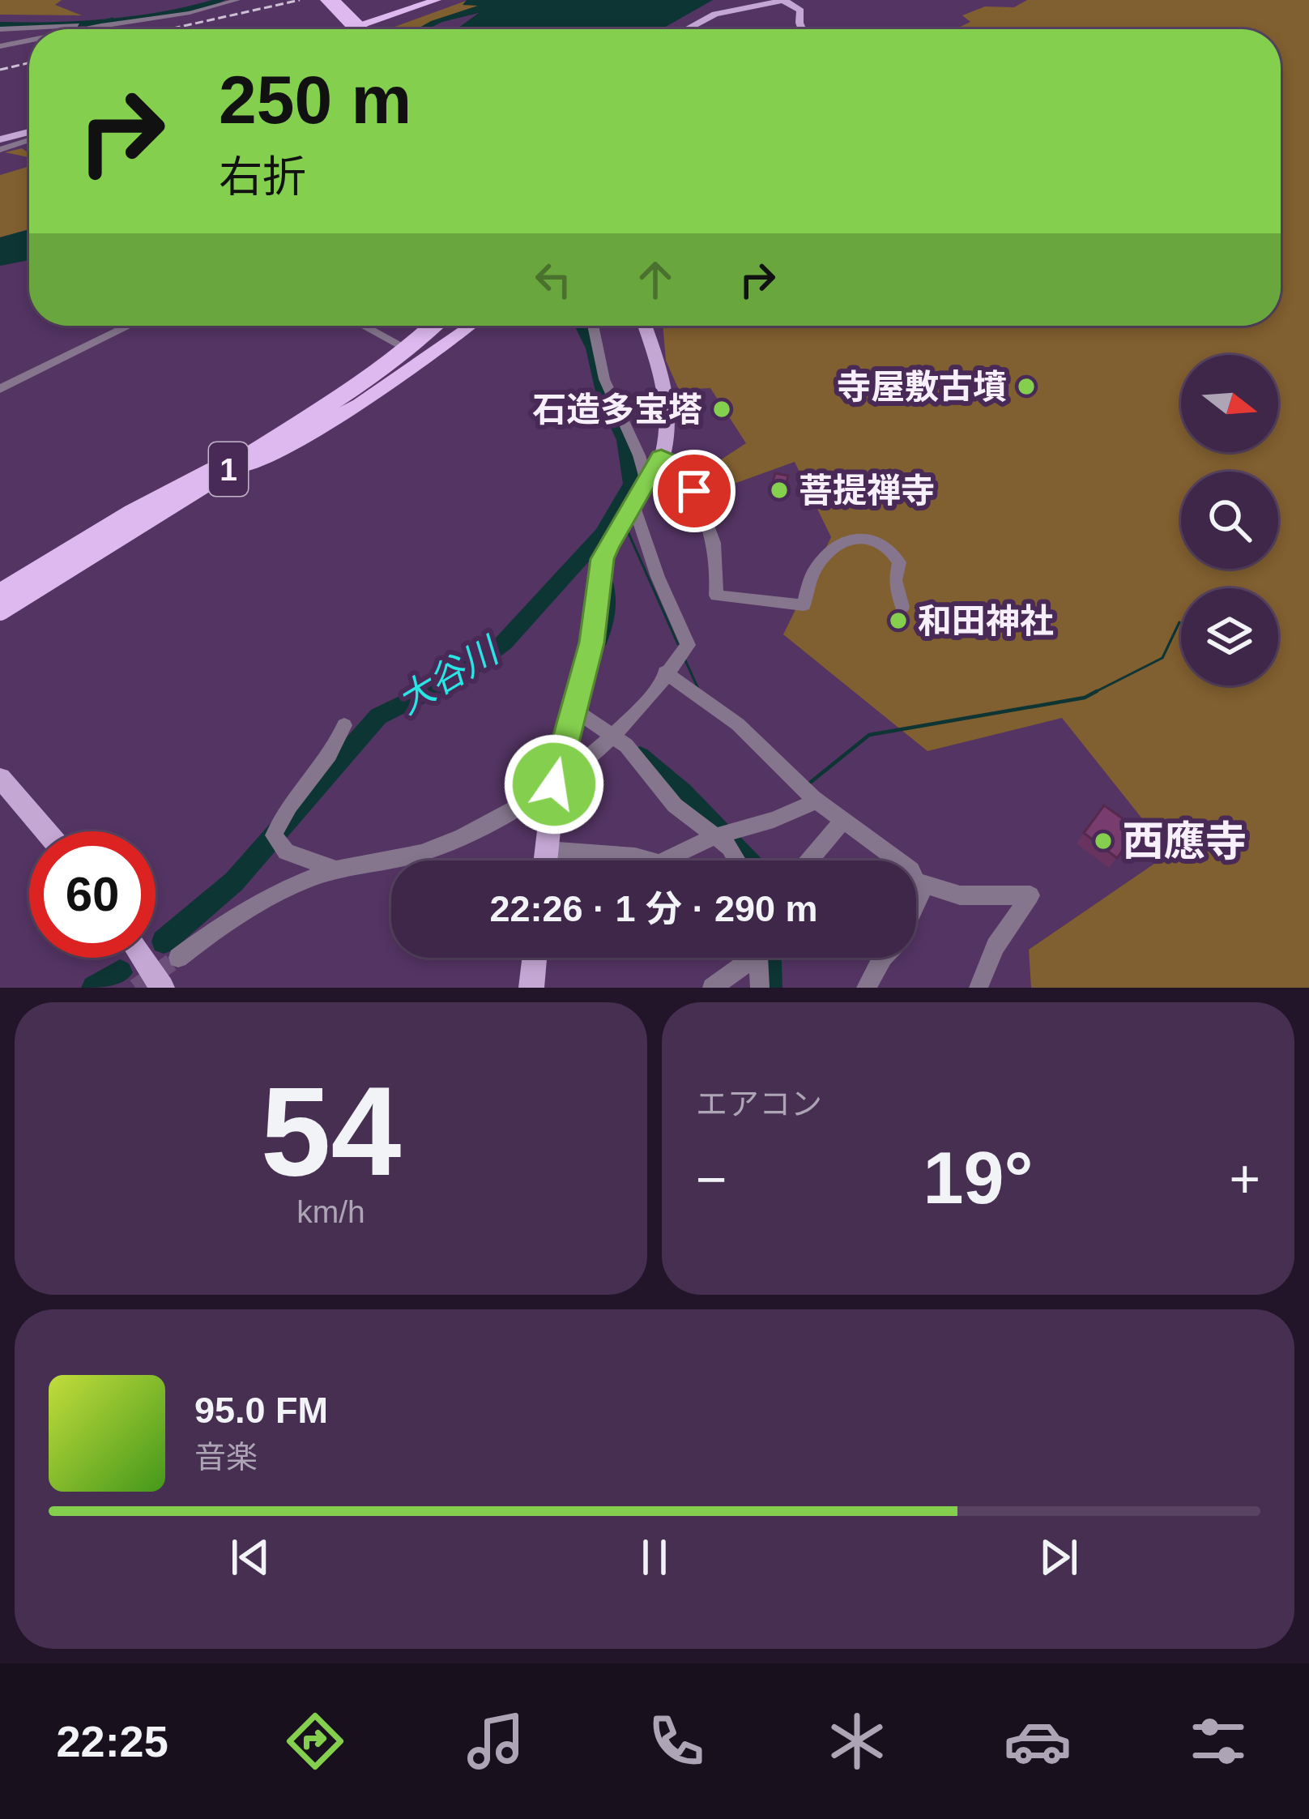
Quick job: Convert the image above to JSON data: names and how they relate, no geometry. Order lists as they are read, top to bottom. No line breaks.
{"streets":{"highway":["1"]},"water":["大谷川"],"places":["寺屋敷古墳","石造多宝塔","菩提禅寺","和田神社","西應寺"],"north":"right","page":{"turn":["250 m","右折"],"limit":"60","trip":"22:26 · 1 分 · 290 m","tile":[["54","km/h"],"エアコン"],"heat":["−","19°","+"],"song":["95.0 FM","音楽"],"tabs":"22:25"}}
